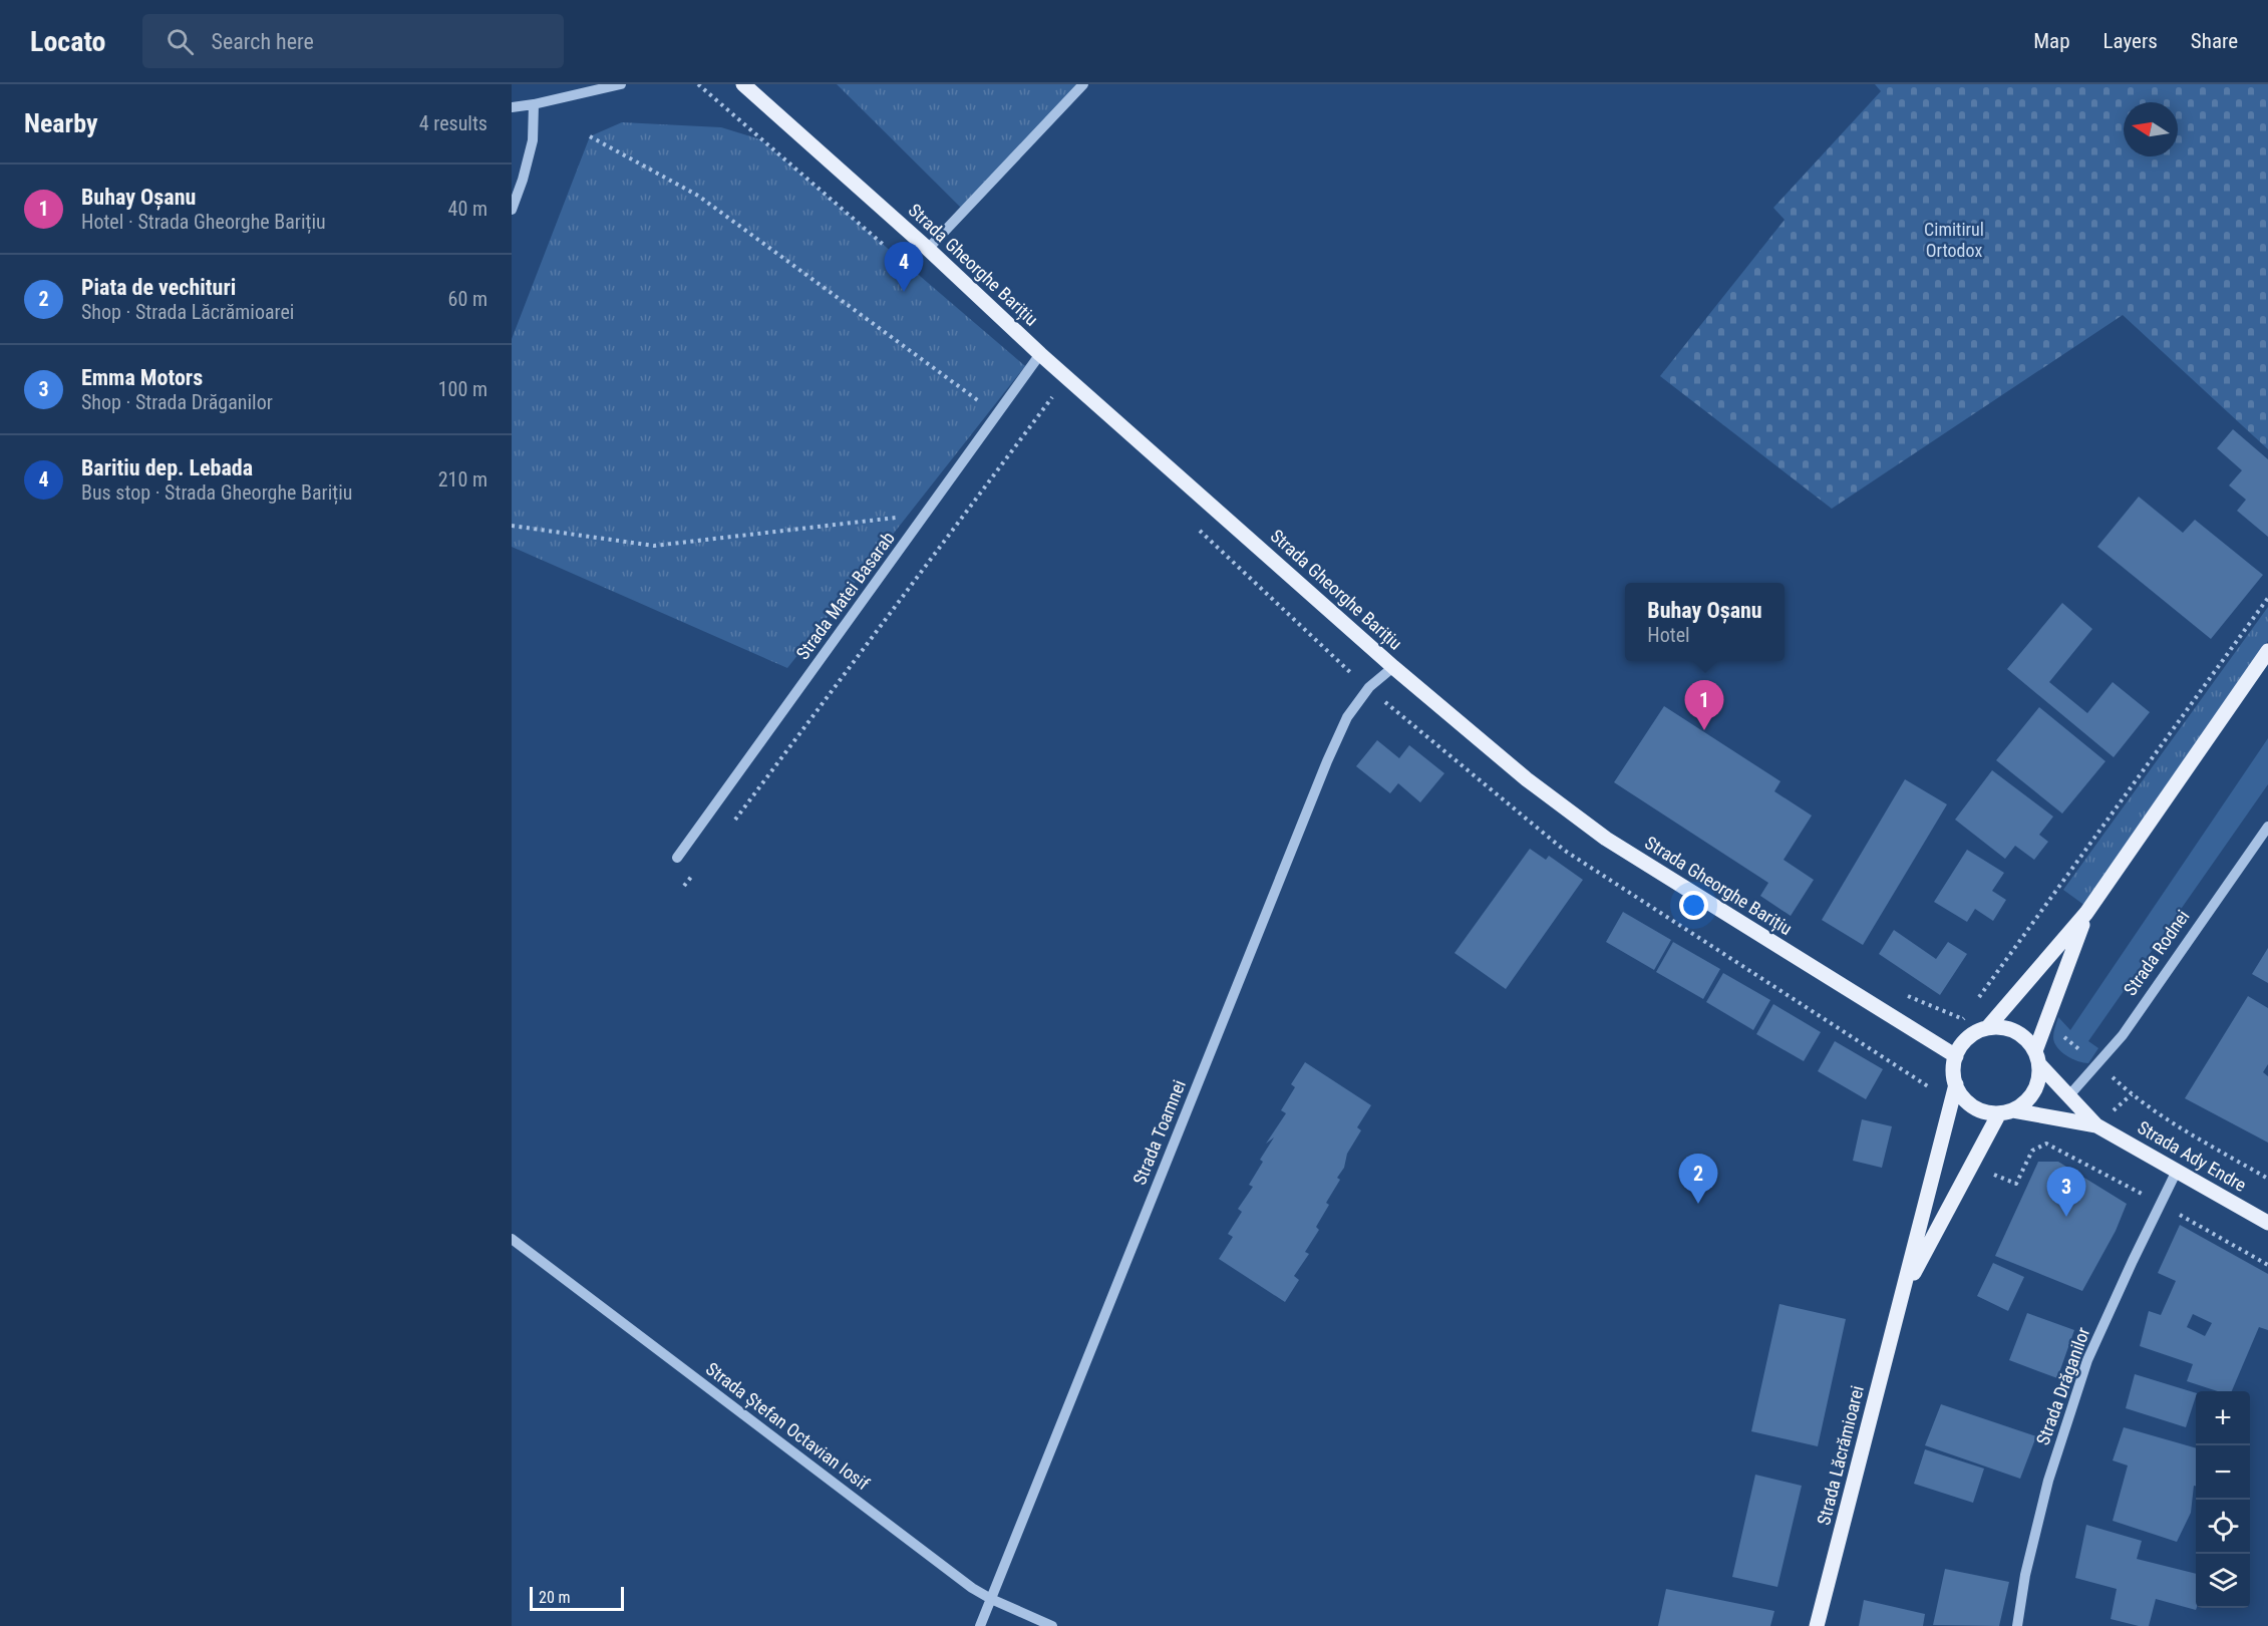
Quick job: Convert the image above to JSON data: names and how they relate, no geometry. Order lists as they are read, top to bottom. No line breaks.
{"streets":{"main road":["Strada Gheorghe Barițiu","Strada Ady Endre","Strada Lăcrămioarei"],"street":["Strada Matei Basarab","Strada Rodnei","Strada Toamnei","Strada Drăganilor","Strada Ștefan Octavian Iosif"]},"crossings":[["Strada Gheorghe Barițiu","Strada Matei Basarab"],["Strada Gheorghe Barițiu","Strada Toamnei"],["Strada Gheorghe Barițiu","Strada Ady Endre"],["Strada Gheorghe Barițiu","Strada Lăcrămioarei"],["Strada Rodnei","Strada Ady Endre"],["Strada Toamnei","Strada Ștefan Octavian Iosif"],["Strada Ady Endre","Strada Drăganilor"],["Strada Ady Endre","Strada Lăcrămioarei"]],"parks":["Cimitirul Ortodox"],"scale_bar":"20 m","north":"left","page":{"header":"Locato","search":"Search here","nav":["Map","Layers","Share"],"heading":["Nearby","4 results"],"list":[{"mark":"1","name":"Buhay Oșanu","note":"Hotel · Strada Gheorghe Barițiu","value":"40 m"},{"mark":"2","name":"Piata de vechituri","note":"Shop · Strada Lăcrămioarei","value":"60 m"},{"mark":"3","name":"Emma Motors","note":"Shop · Strada Drăganilor","value":"100 m"},{"mark":"4","name":"Baritiu dep. Lebada","note":"Bus stop · Strada Gheorghe Barițiu","value":"210 m"}],"pins":["4","1","2","3"],"popup":["Buhay Oșanu","Hotel"],"map_buttons":["+","−"],"scale":"20 m"}}
